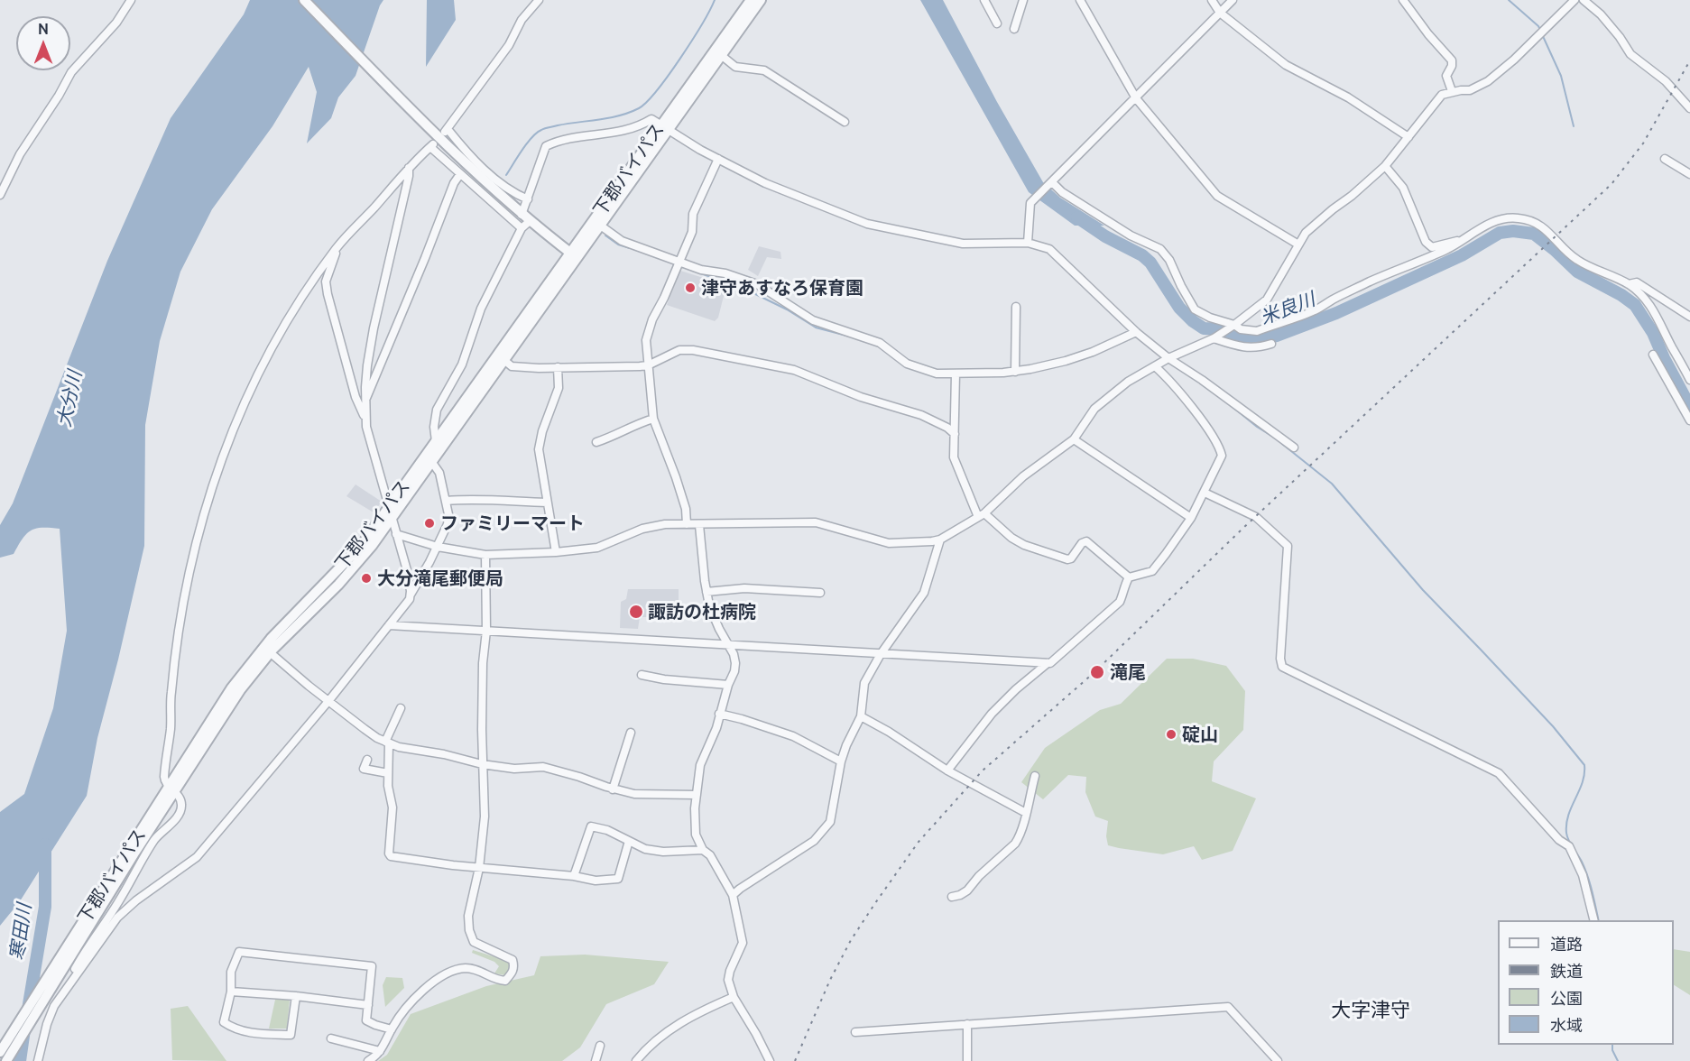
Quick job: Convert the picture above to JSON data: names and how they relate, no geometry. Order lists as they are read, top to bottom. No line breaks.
{"streets":{"street":["下郡バイパス"]},"districts":["大字津守"],"water":["米良川","大分川","寒田川"],"places":["津守あすなろ保育園","ファミリーマート","大分滝尾郵便局","諏訪の杜病院","滝尾","碇山"],"legend":["道路","鉄道","公園","水域"],"north":"top"}
